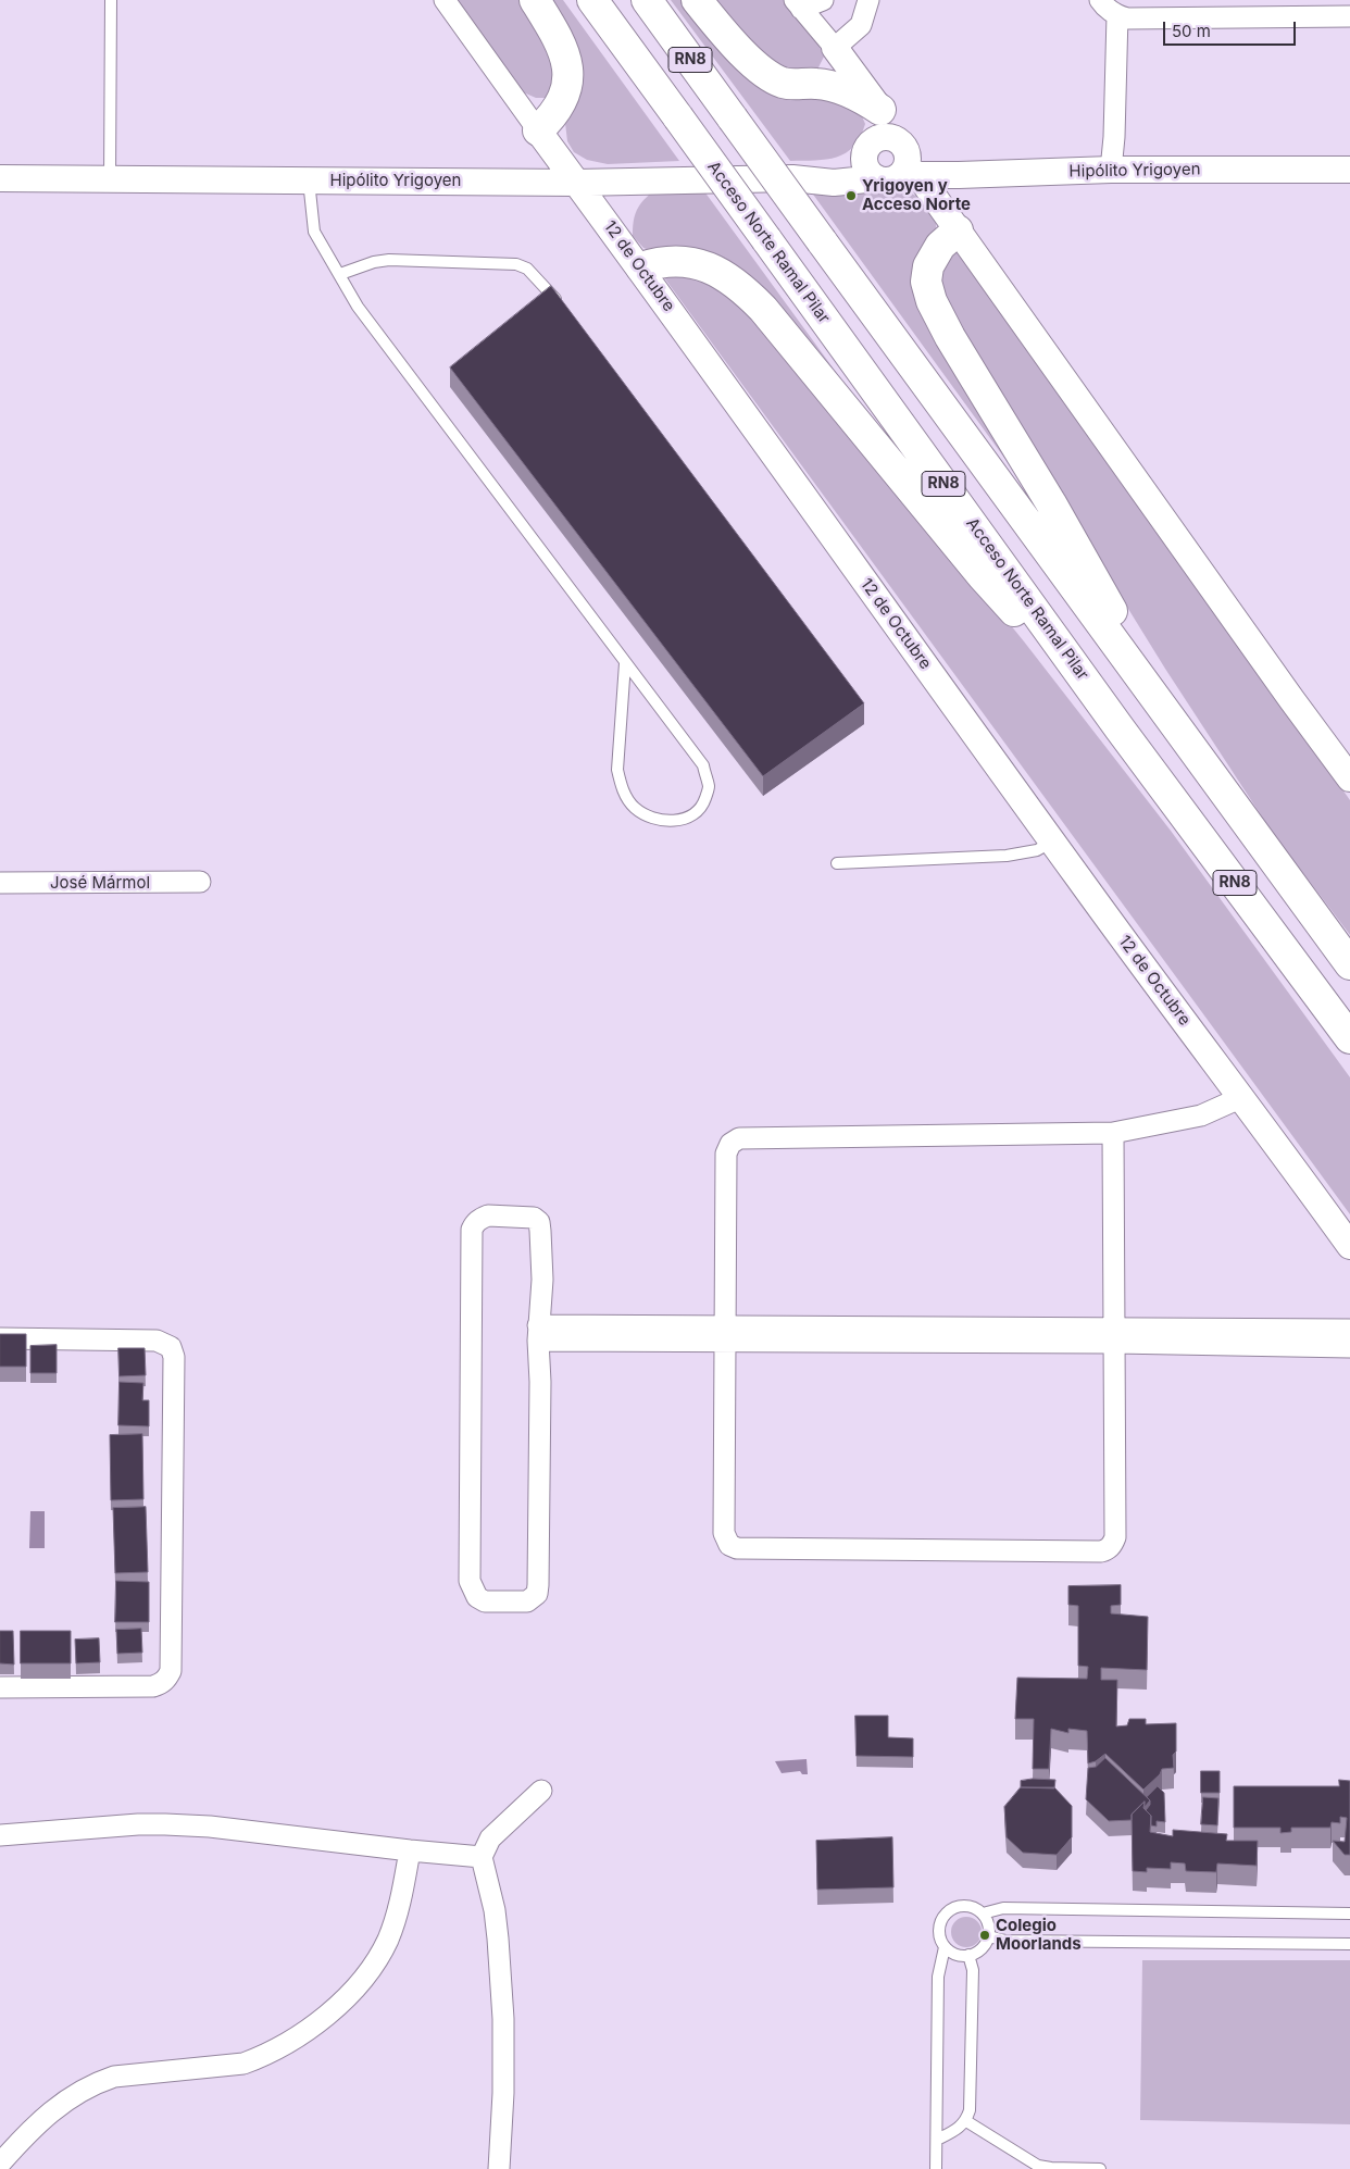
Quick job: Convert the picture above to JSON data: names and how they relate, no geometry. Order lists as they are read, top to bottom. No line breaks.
{"streets":{"highway":["RN8","Acceso Norte Ramal Pilar"],"street":["Hipólito Yrigoyen","12 de Octubre","José Mármol"]},"crossings":[["Hipólito Yrigoyen","12 de Octubre"]],"places":["Yrigoyen y Acceso Norte","Colegio Moorlands"],"scale_bar":"50 m"}
